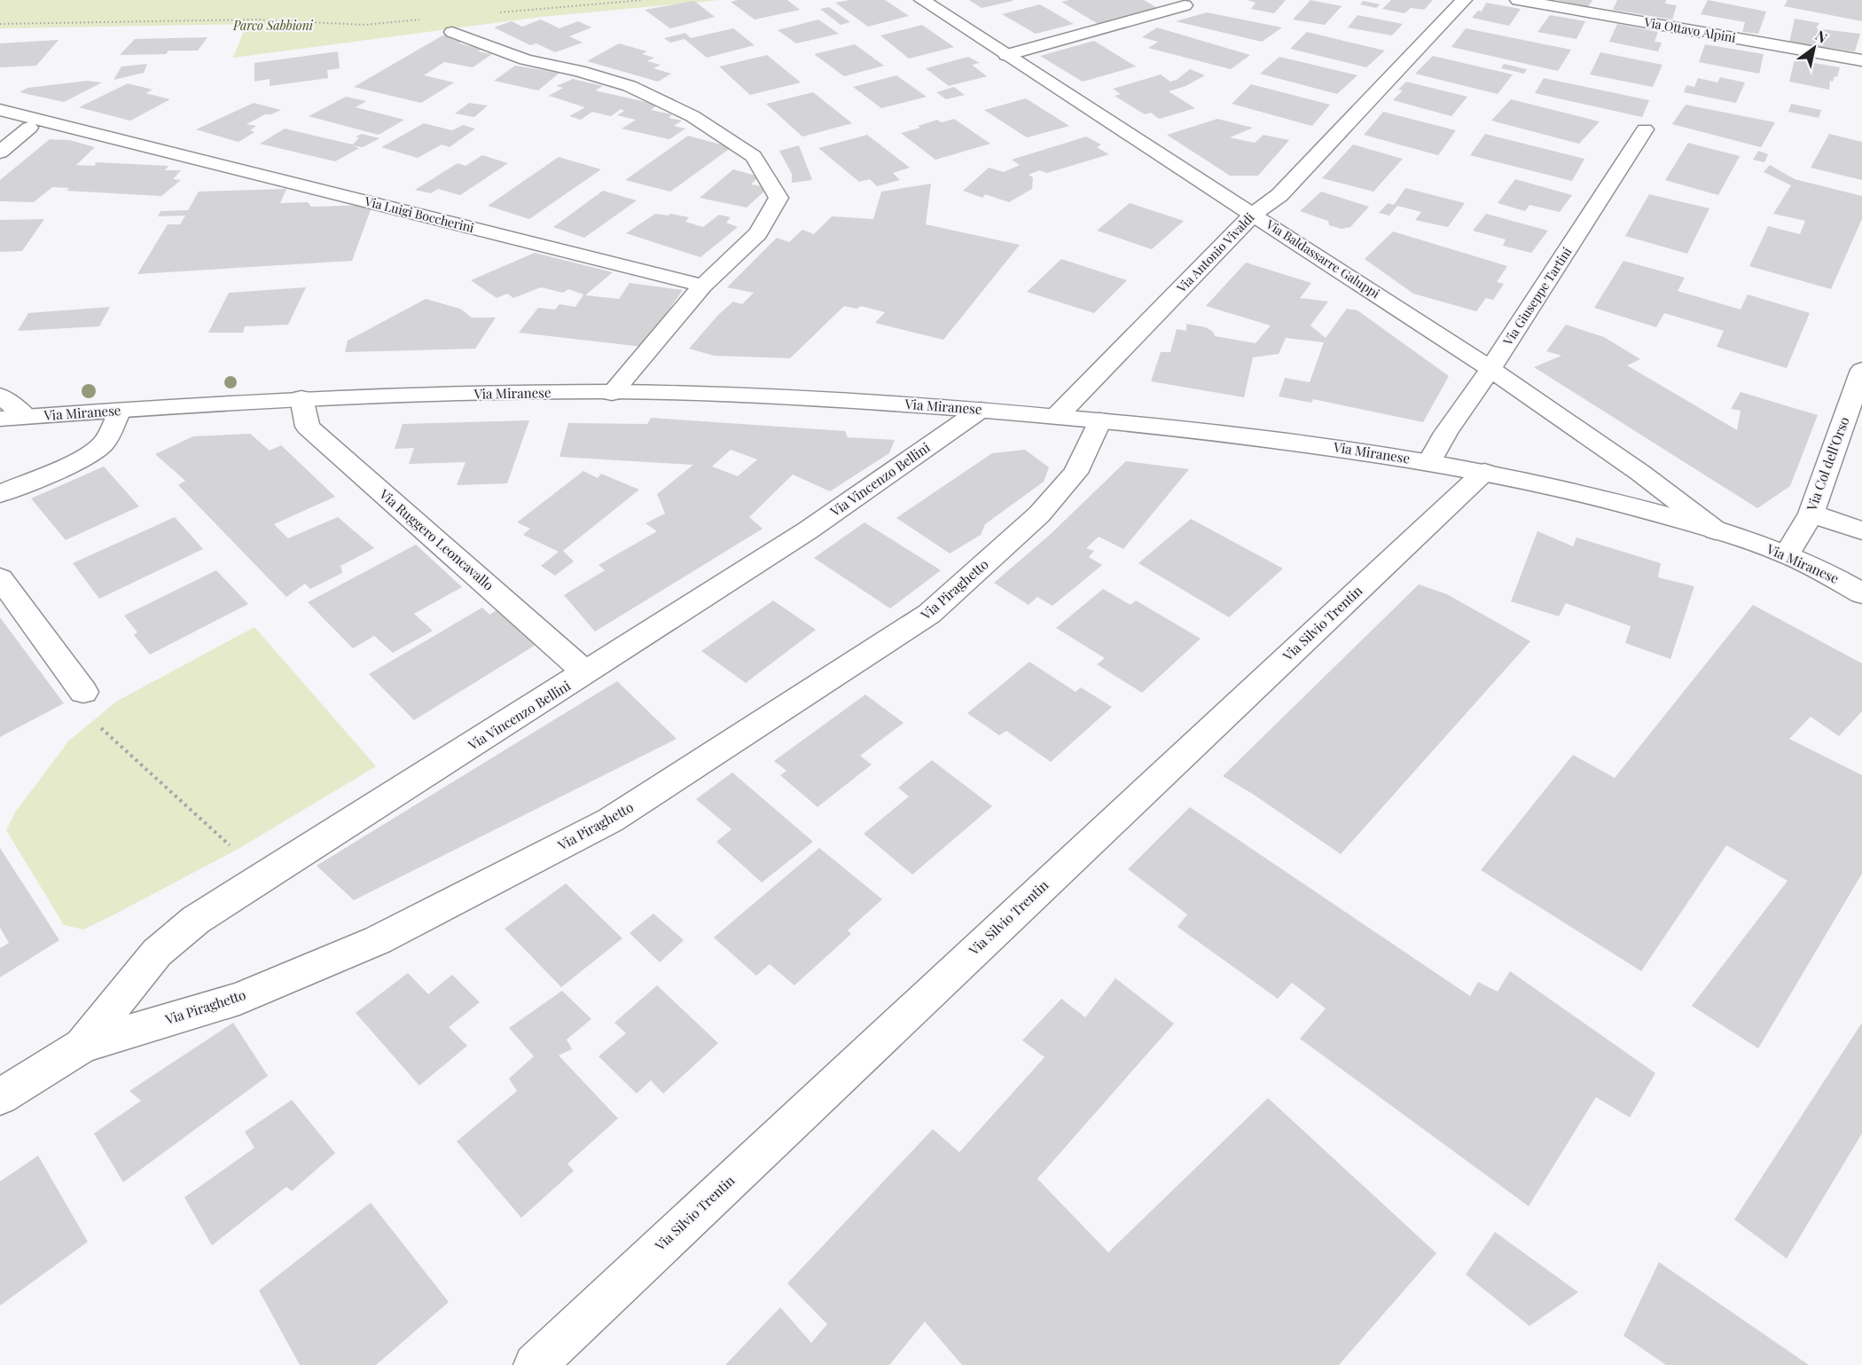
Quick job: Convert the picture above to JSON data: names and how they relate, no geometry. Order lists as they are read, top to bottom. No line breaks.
{"streets":{"street":["Via Ottavo Alpini","Via Luigi Boccherini","Via Antonio Vivaldi","Via Baldassarre Galuppi","Via Giuseppe Tartini","Via Miranese","Via Col dell'Orso","Via Vincenzo Bellini","Via Ruggero Leoncavallo","Via Piraghetto","Via Silvio Trentin"]},"crossings":[["Via Antonio Vivaldi","Via Baldassarre Galuppi"],["Via Antonio Vivaldi","Via Miranese"],["Via Baldassarre Galuppi","Via Giuseppe Tartini"],["Via Baldassarre Galuppi","Via Miranese"],["Via Giuseppe Tartini","Via Miranese"],["Via Miranese","Via Col dell'Orso"],["Via Miranese","Via Vincenzo Bellini"],["Via Miranese","Via Ruggero Leoncavallo"],["Via Miranese","Via Piraghetto"],["Via Miranese","Via Silvio Trentin"],["Via Vincenzo Bellini","Via Ruggero Leoncavallo"],["Via Vincenzo Bellini","Via Piraghetto"]],"parks":["Parco Sabbioni"],"north":"top right"}
